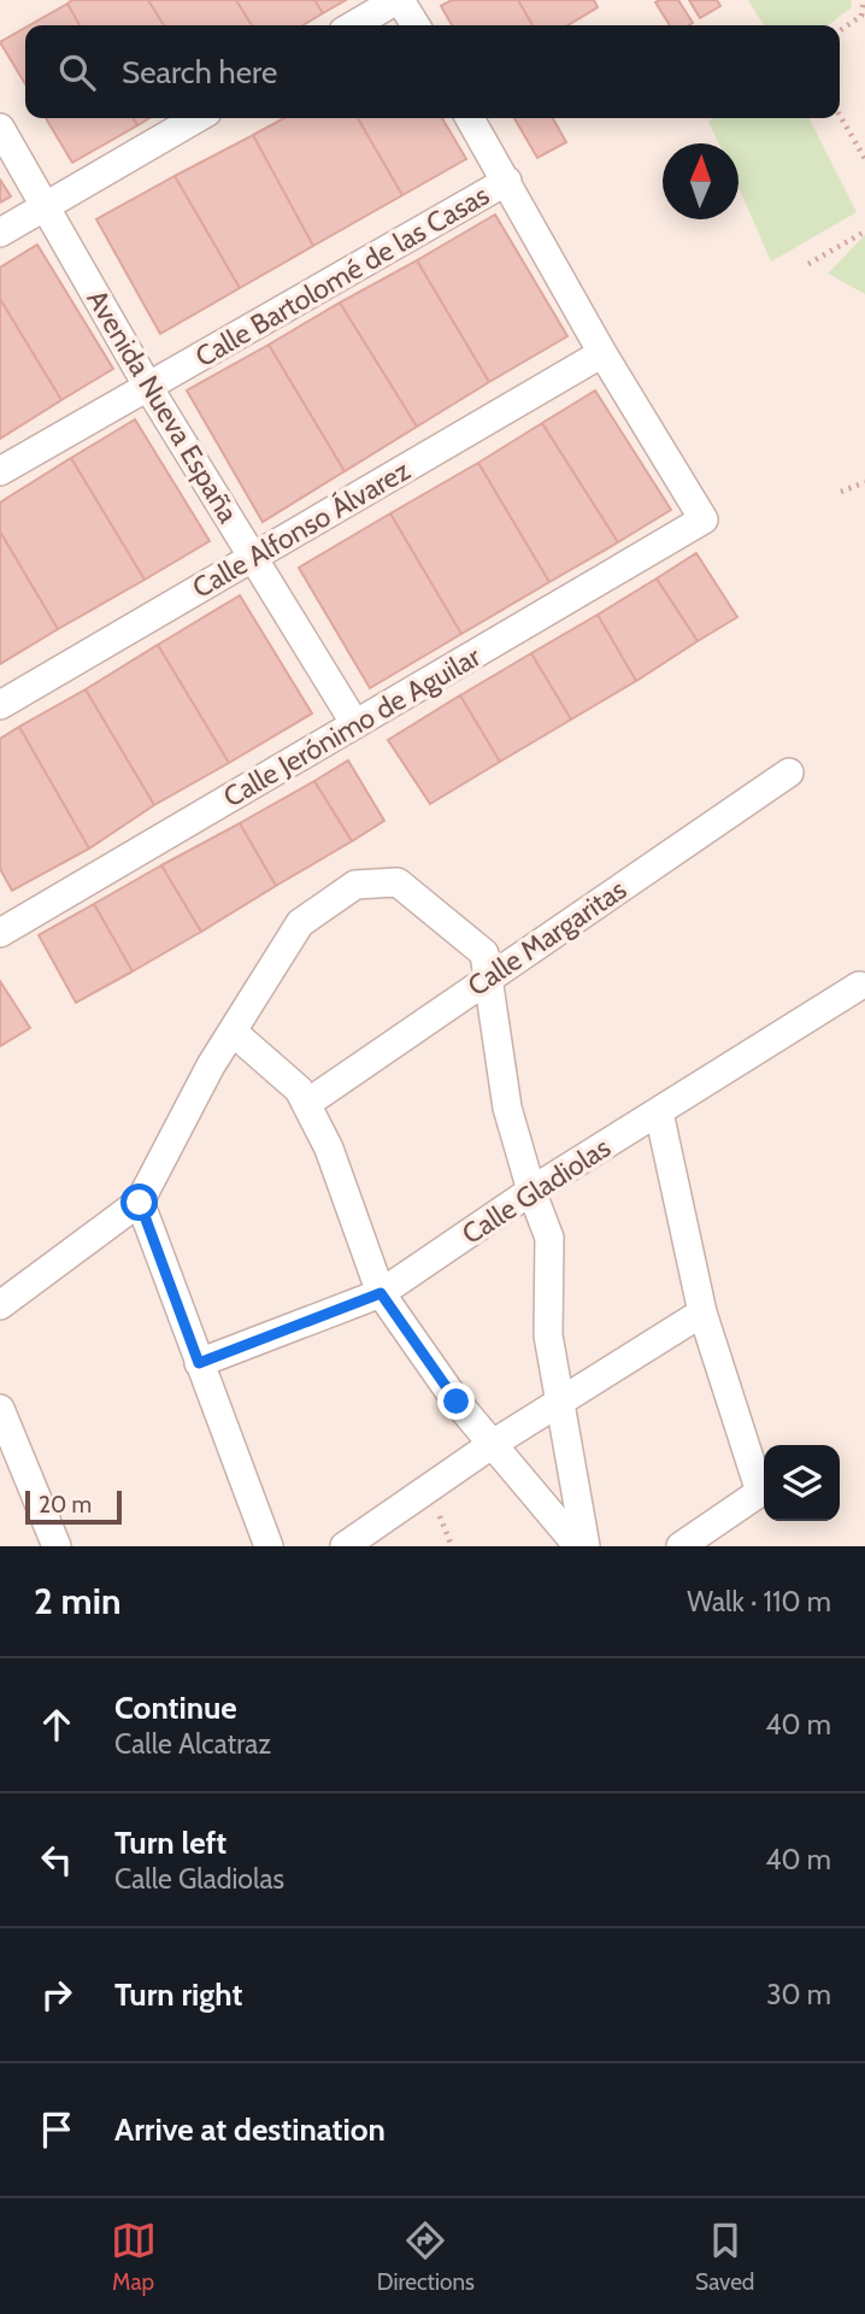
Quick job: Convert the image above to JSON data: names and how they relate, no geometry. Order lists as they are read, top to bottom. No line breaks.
{"streets":{"street":["Calle Bartolomé de las Casas","Avenida Nueva España","Calle Alfonso Álvarez","Calle Jerónimo de Aguilar","Calle Margaritas","Calle Gladiolas"]},"crossings":[["Calle Bartolomé de las Casas","Avenida Nueva España"],["Avenida Nueva España","Calle Alfonso Álvarez"],["Avenida Nueva España","Calle Jerónimo de Aguilar"],["Calle Alfonso Álvarez","Calle Jerónimo de Aguilar"]],"scale_bar":"20 m","north":"top","page":{"search":"Search here","scale":"20 m","heading":["2 min","Walk · 110 m"],"list":[["Continue","Calle Alcatraz","40 m"],["Turn left","Calle Gladiolas","40 m"],["Turn right","30 m"],"Arrive at destination"],"nav":["Map","Directions","Saved"]}}
